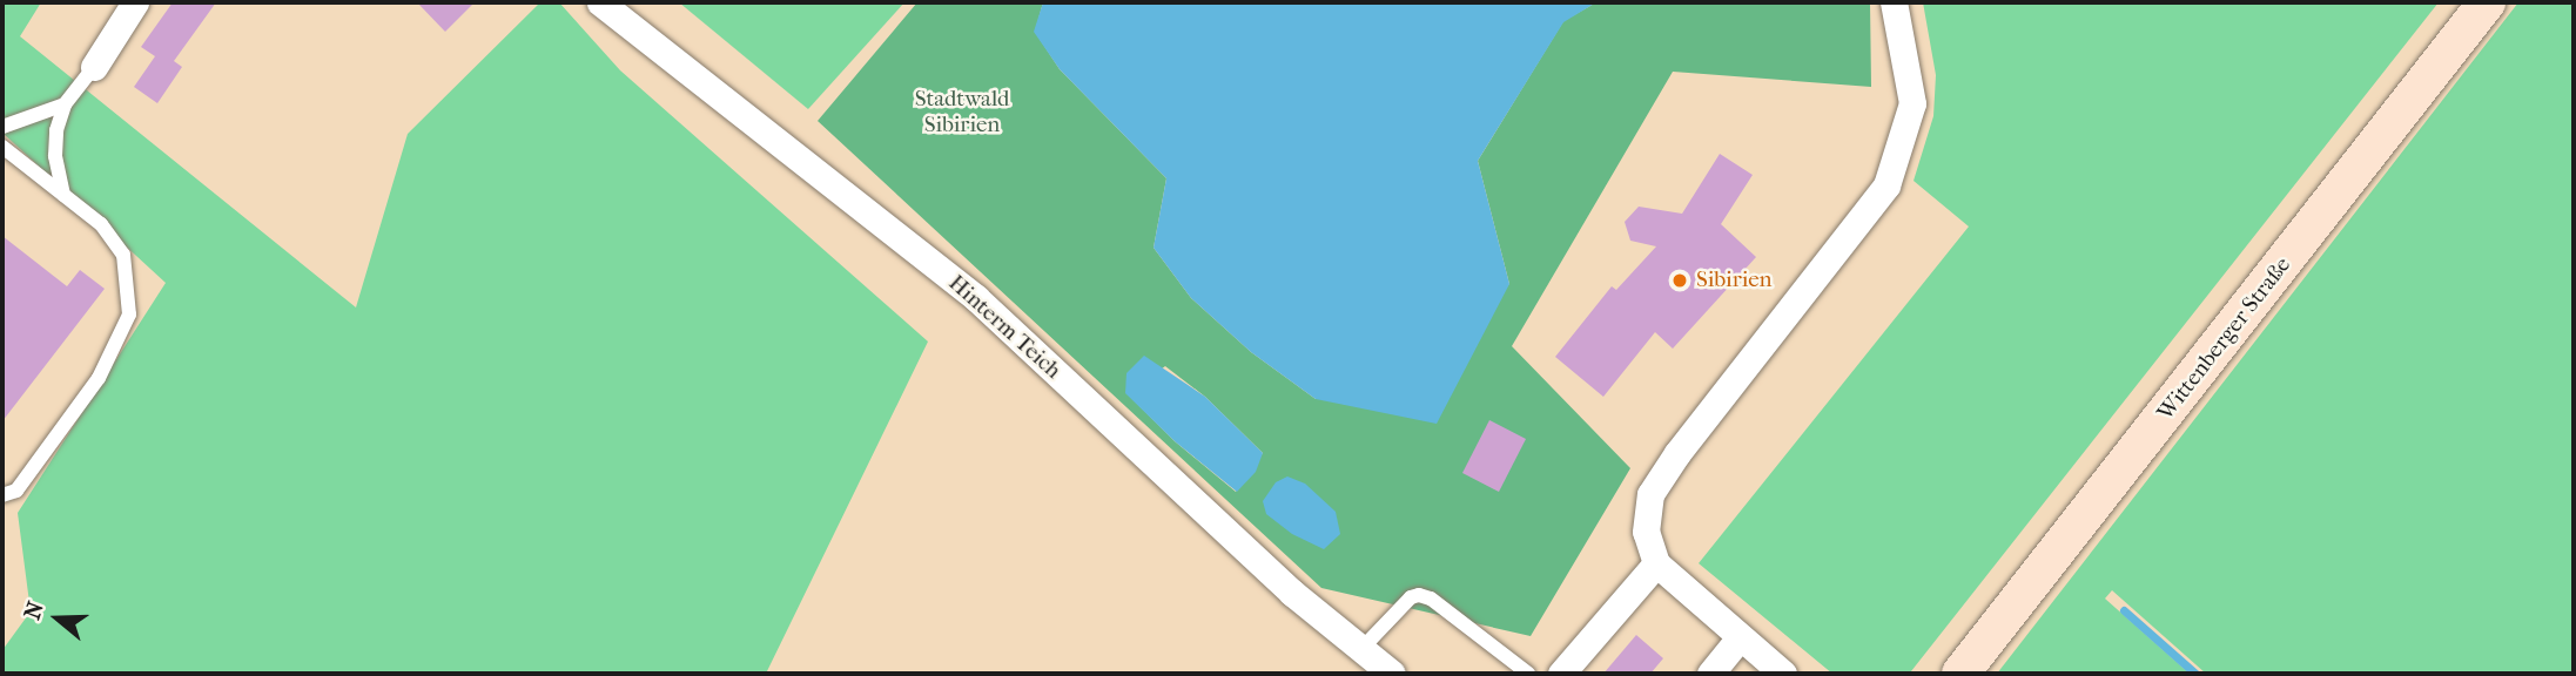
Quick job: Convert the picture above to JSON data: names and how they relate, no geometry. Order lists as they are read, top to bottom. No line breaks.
{"streets":{"main road":["Wittenberger Straße"],"street":["Hinterm Teich"]},"parks":["Stadtwald Sibirien"],"places":["Sibirien"],"north":"left"}
